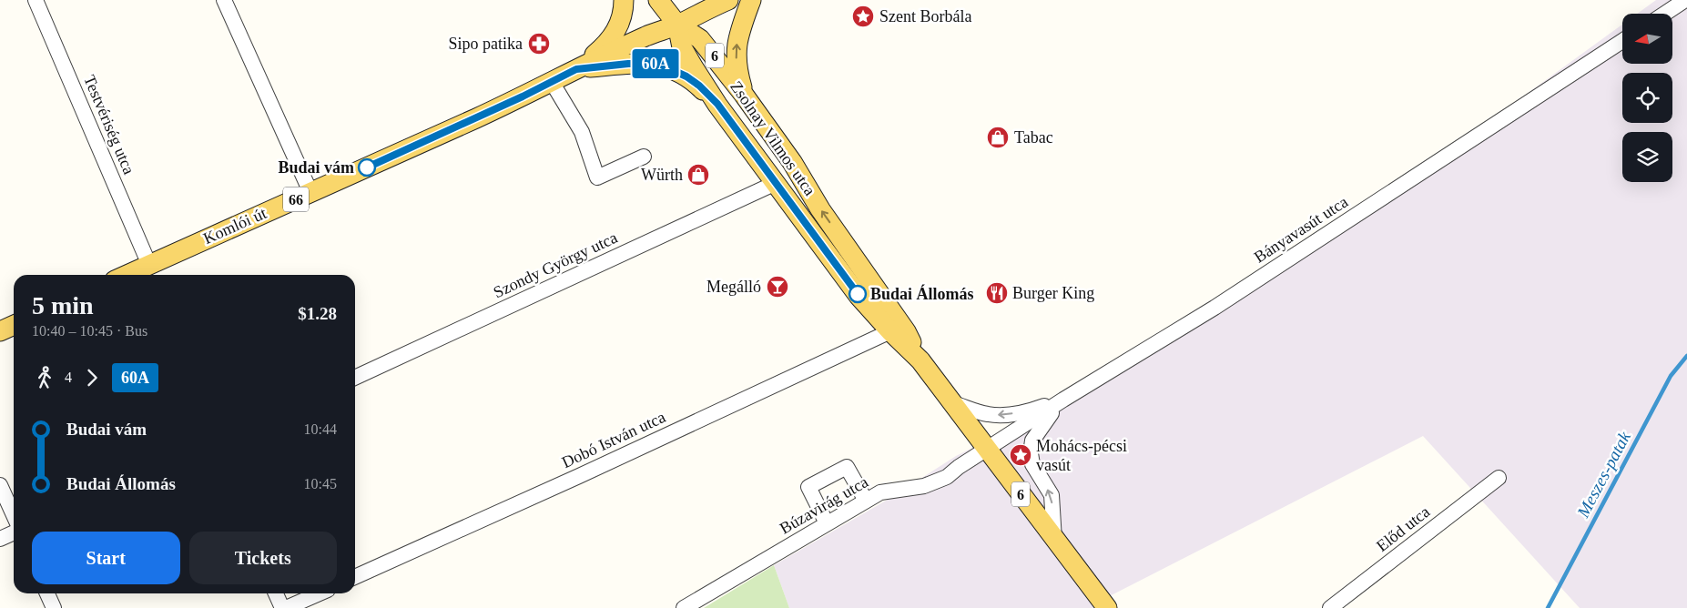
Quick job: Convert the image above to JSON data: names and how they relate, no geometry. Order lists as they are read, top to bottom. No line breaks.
{"streets":{"main road":["6","Zsolnay Vilmos utca","66","Komlói út"],"street":["Testvériség utca","Bányavasút utca","Szondy György utca","Dobó István utca","Búzavirág utca","Előd utca"]},"crossings":[["6","Zsolnay Vilmos utca"],["6","Komlói út"],["Testvériség utca","Komlói út"],["Zsolnay Vilmos utca","Komlói út"],["Zsolnay Vilmos utca","Bányavasút utca"],["Zsolnay Vilmos utca","Szondy György utca"],["Zsolnay Vilmos utca","Dobó István utca"],["Zsolnay Vilmos utca","Búzavirág utca"],["Bányavasút utca","Búzavirág utca"]],"water":["Meszes-patak"],"places":{"place":["Szent Borbála","Mohács-pécsi vasút"],"pharmacy":["Sipo patika"],"shop":["Tabac","Würth"],"other":["Budai vám","Budai Állomás"],"bar":["Megálló"],"restaurant":["Burger King"]},"lines":["bus line 60A"],"north":"left","page":{"on_map":"60A","heading":["5 min","10:40 – 10:45 · Bus","$1.28"],"legs":["4","60A"],"list":[{"name":"Budai vám","value":"10:44"},{"name":"Budai Állomás","value":"10:45"}],"buttons":["Start","Tickets"]}}
